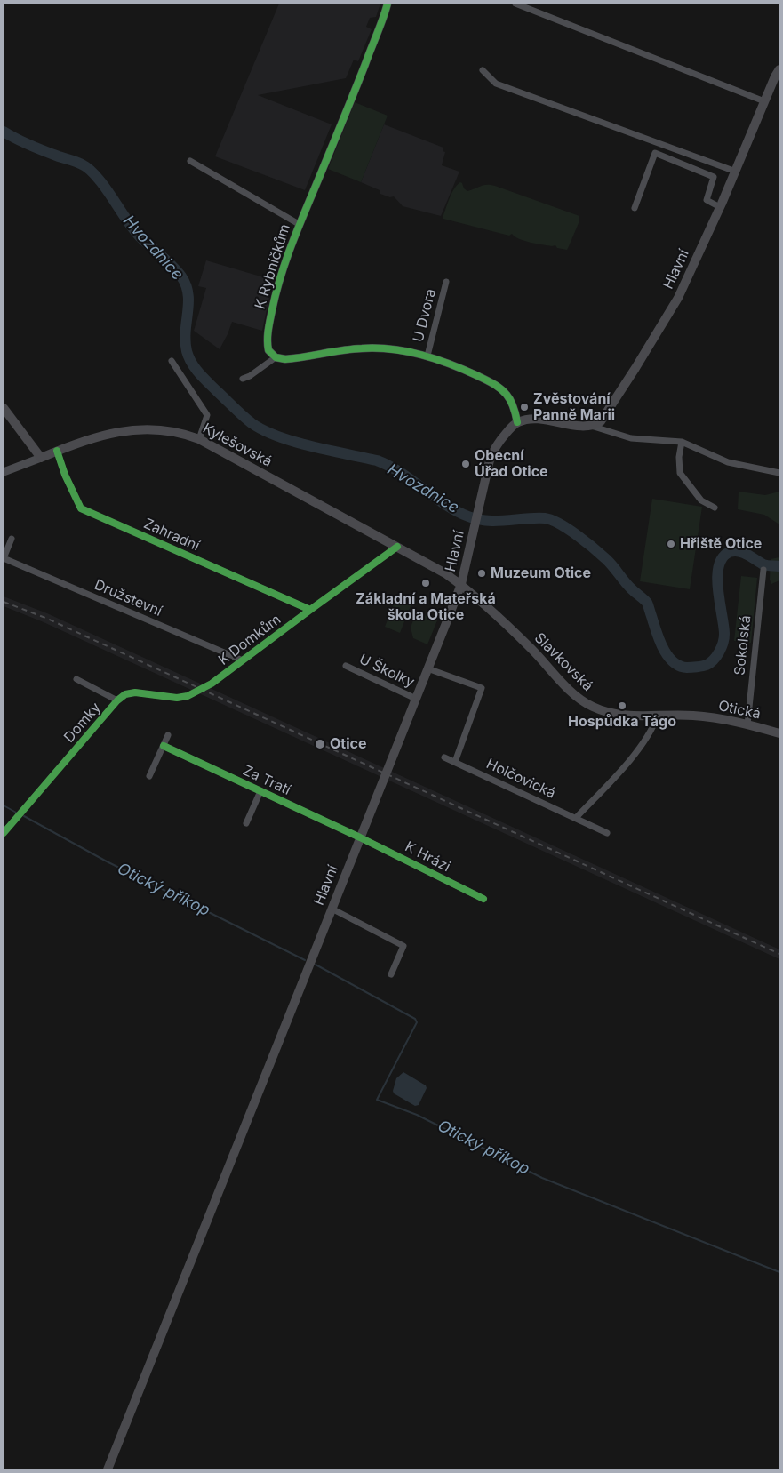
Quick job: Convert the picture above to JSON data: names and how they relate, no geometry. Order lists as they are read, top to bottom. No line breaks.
{"streets":{"main road":["Hlavní","Kylešovská","Slavkovská","Otická"],"street":["K Rybníčkům","U Dvora","Zahradní","Družstevní","K Domkům","Sokolská","U Školky","Domky","Holčovická","Za Tratí","K Hrázi"]},"crossings":[["Hlavní","Kylešovská"],["Hlavní","Slavkovská"],["Hlavní","U Školky"],["Hlavní","Za Tratí"],["Hlavní","K Hrázi"],["Kylešovská","Zahradní"],["Kylešovská","K Domkům"],["Kylešovská","Slavkovská"],["Zahradní","K Domkům"],["Družstevní","K Domkům"],["K Domkům","Domky"],["Sokolská","Otická"],["Slavkovská","Otická"],["Za Tratí","K Hrázi"]],"water":["Hvozdnice","Otický příkop"],"places":["Zvěstování Panně Marii","Obecní Úřad Otice","Hřiště Otice","Muzeum Otice","Základní a Mateřská škola Otice","Hospůdka Tágo","Otice"]}
